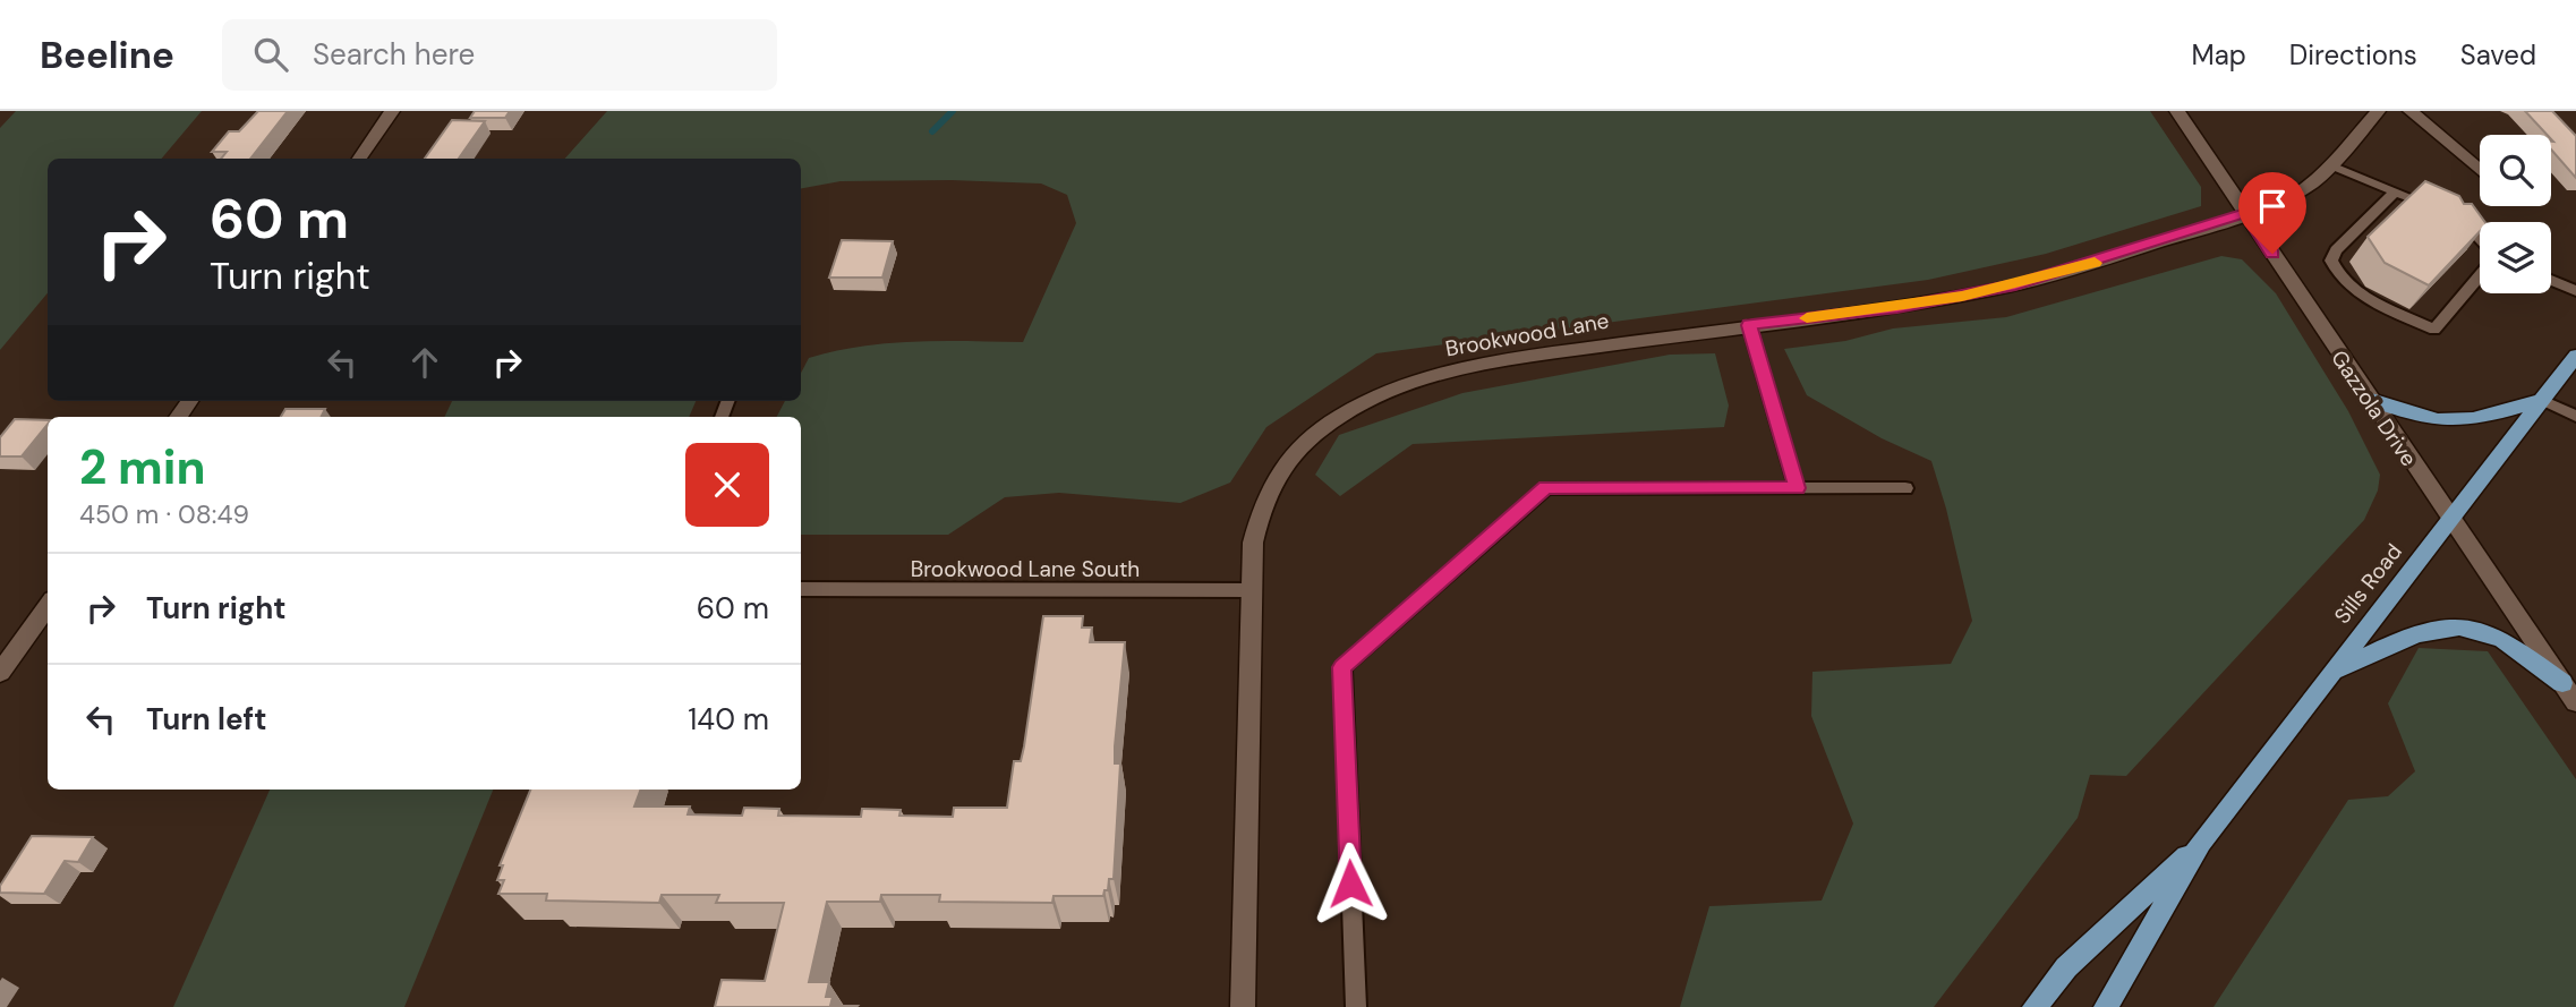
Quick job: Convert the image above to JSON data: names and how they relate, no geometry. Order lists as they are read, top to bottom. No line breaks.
{"streets":{"main road":["Sills Road"],"street":["Brookwood Lane","Gazzola Drive"],"lane":["Brookwood Lane South"]},"crossings":[["Brookwood Lane","Gazzola Drive"],["Brookwood Lane","Brookwood Lane South"],["Gazzola Drive","Sills Road"]],"page":{"header":"Beeline","search":"Search here","nav":["Map","Directions","Saved"],"turn":["60 m","Turn right"],"heading":["2 min","450 m · 08:49"],"list":[{"name":"Turn right","value":"60 m"},{"name":"Turn left","value":"140 m"}]}}
